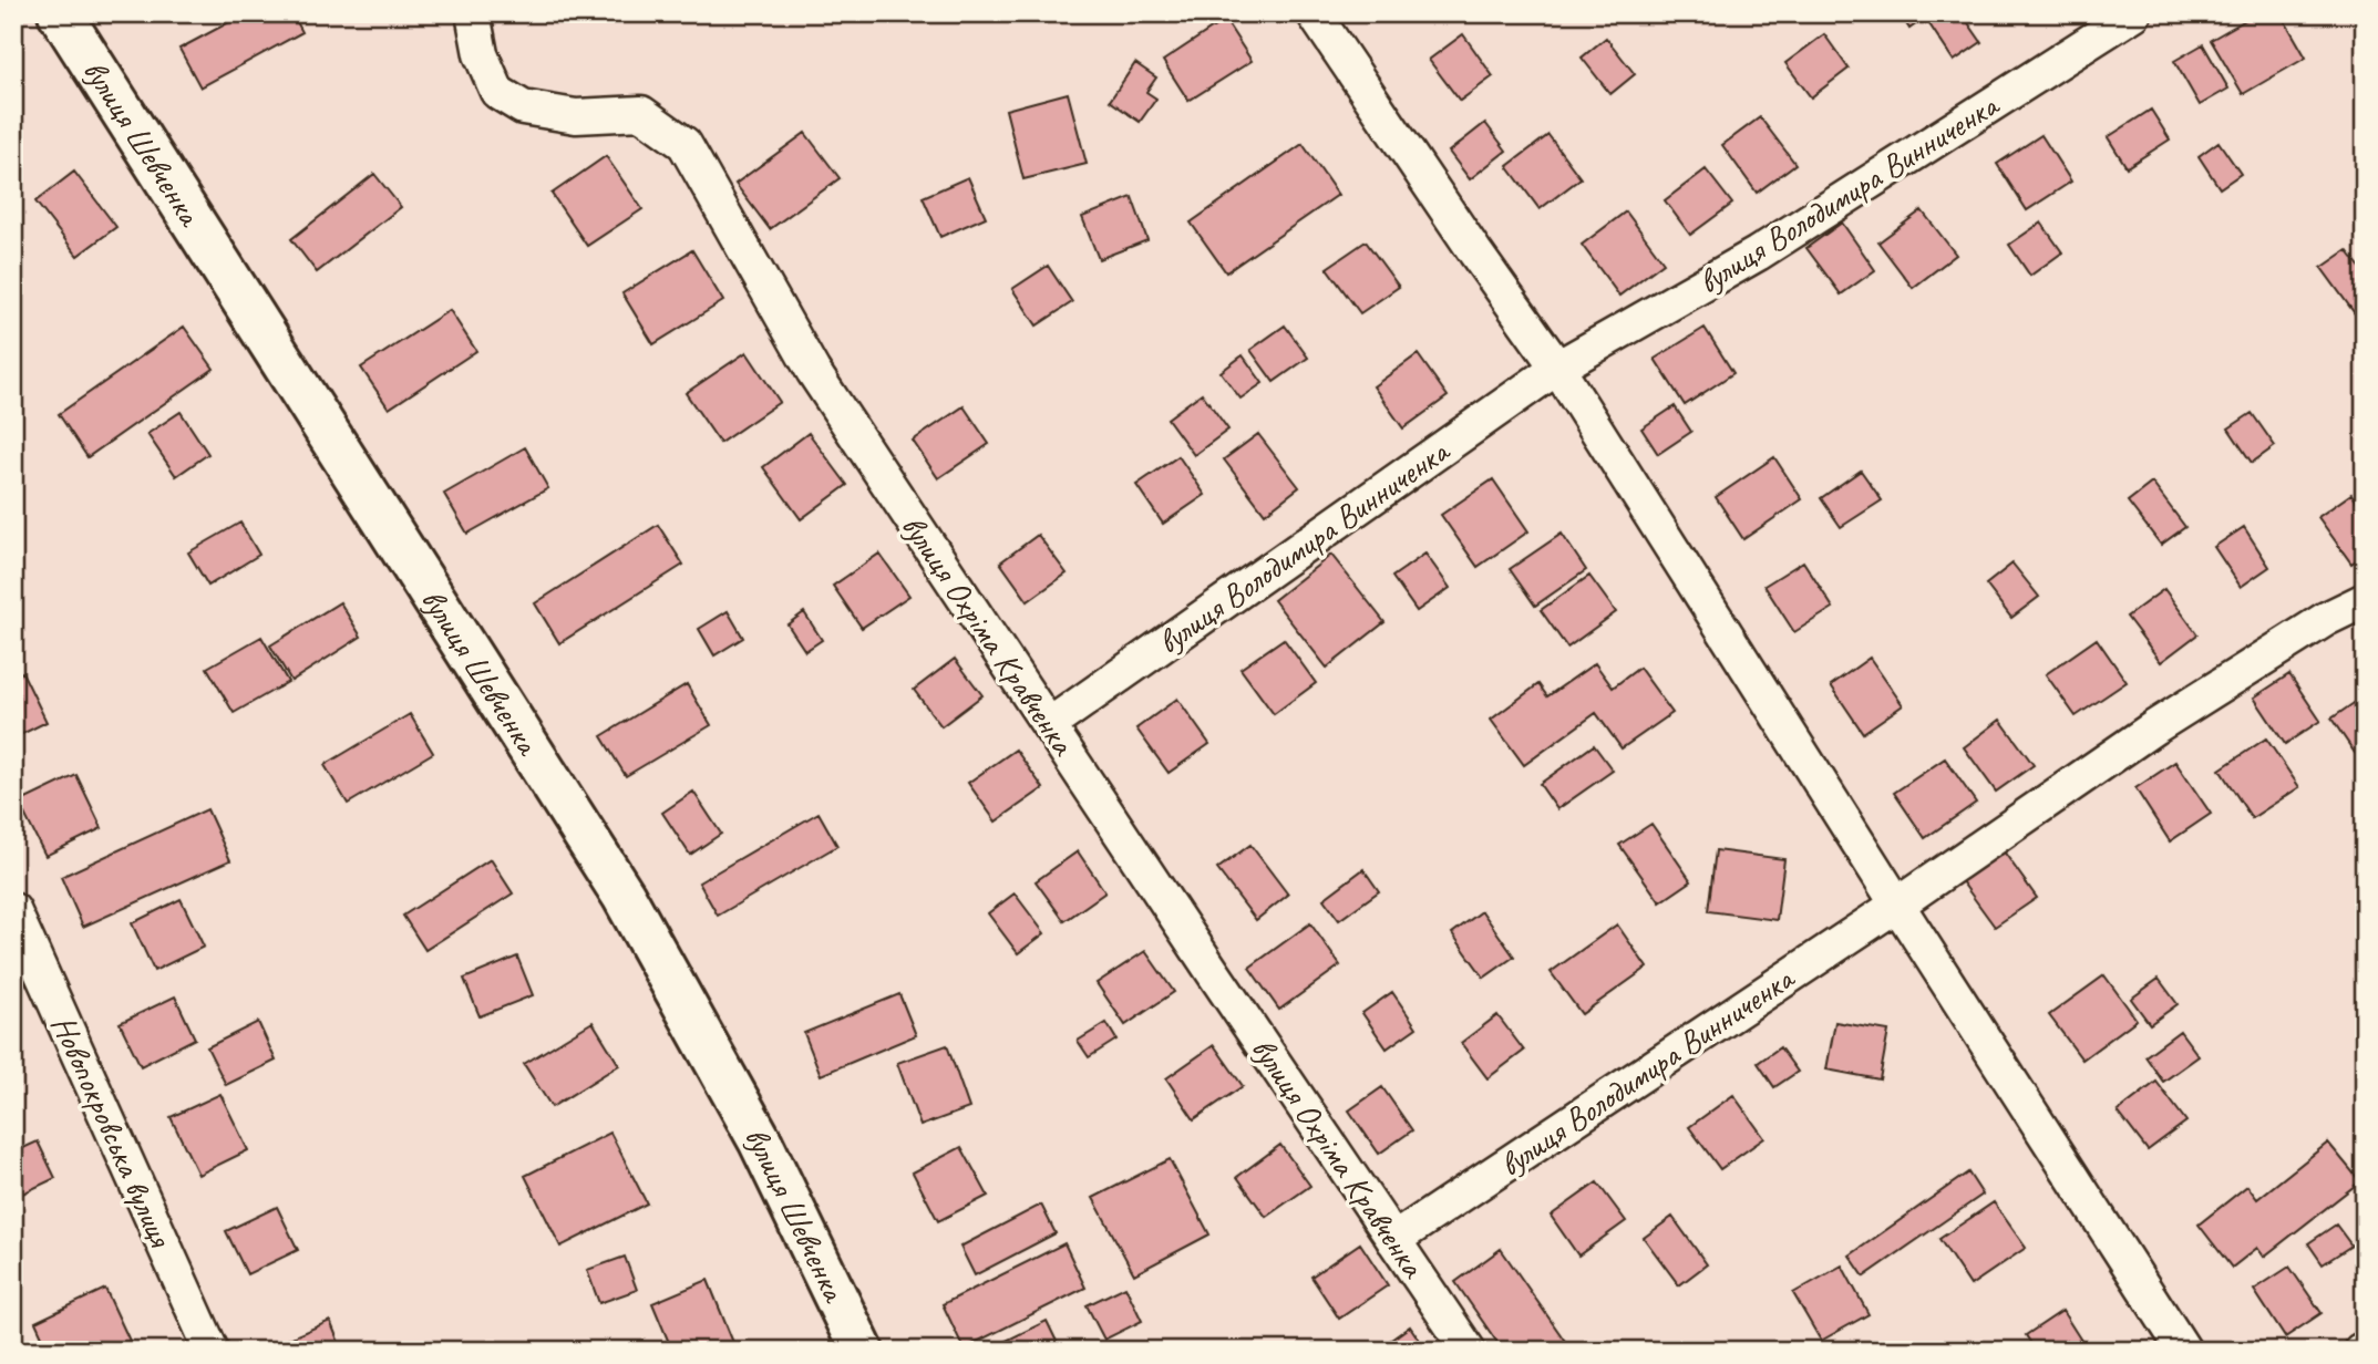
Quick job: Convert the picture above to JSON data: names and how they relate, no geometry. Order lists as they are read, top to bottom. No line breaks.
{"streets":{"street":["вулиця Шевченка","вулиця Володимира Винниченка","вулиця Охріма Кравченка","Новопокровська вулиця"]},"crossings":[["вулиця Володимира Винниченка","вулиця Охріма Кравченка"]]}
